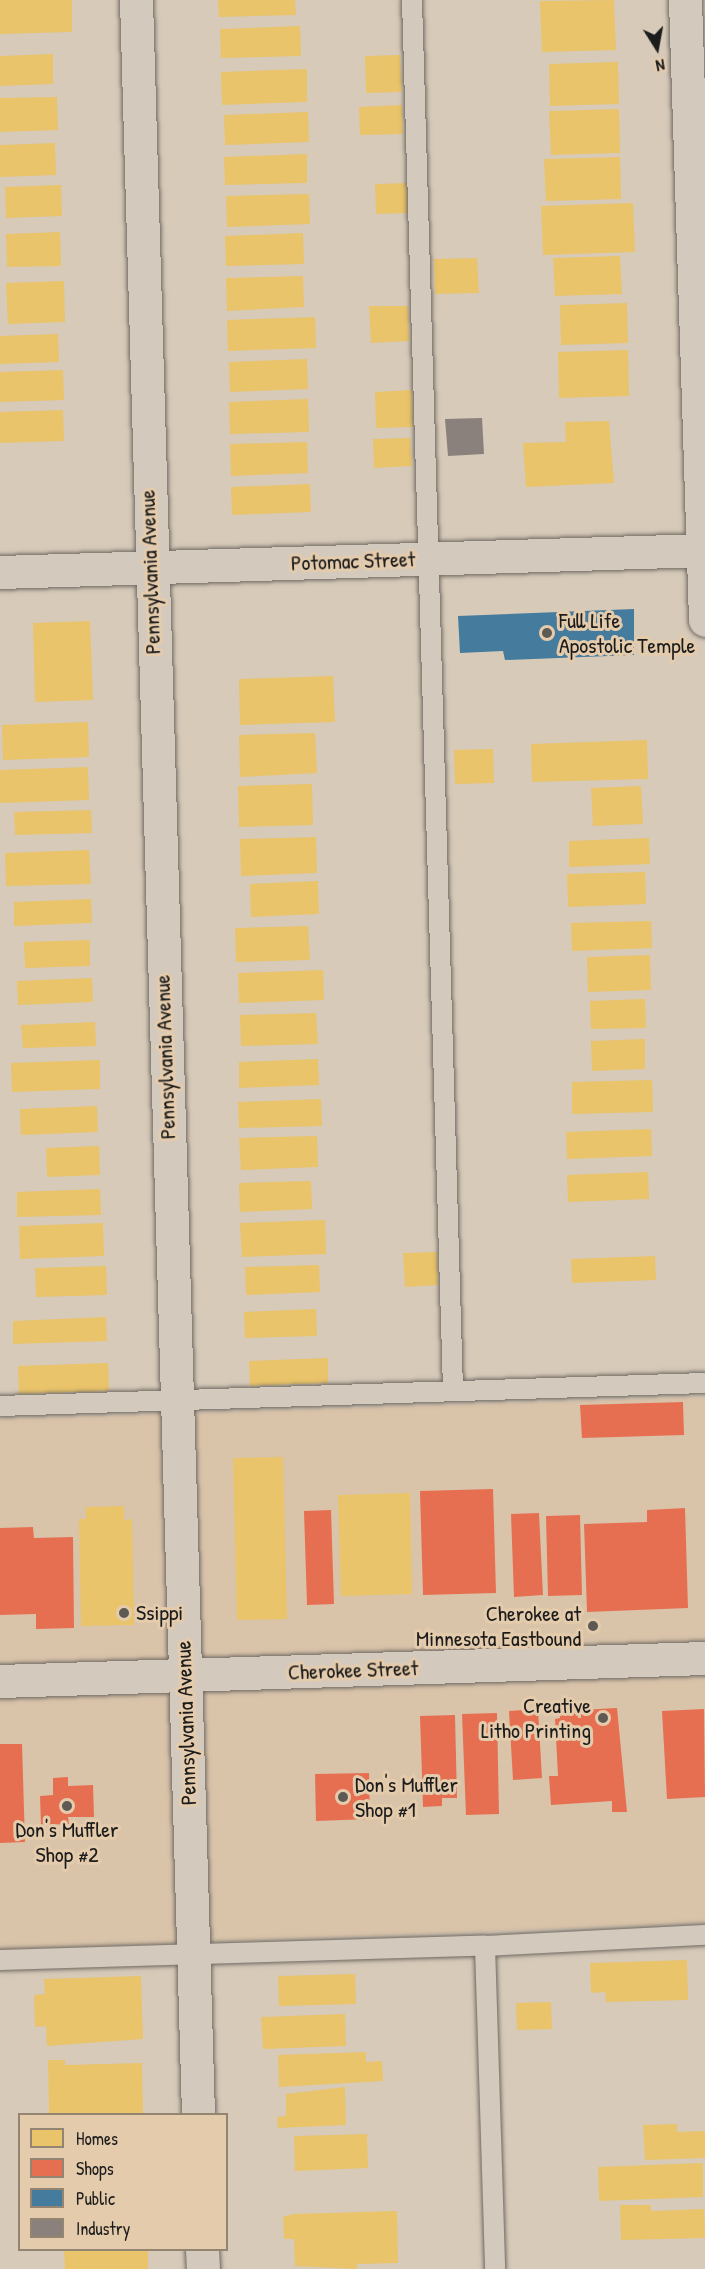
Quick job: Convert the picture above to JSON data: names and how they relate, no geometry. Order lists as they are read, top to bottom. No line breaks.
{"streets":{"street":["Potomac Street","Pennsylvania Avenue","Cherokee Street"]},"crossings":[["Potomac Street","Pennsylvania Avenue"],["Pennsylvania Avenue","Cherokee Street"]],"places":["Full Life Apostolic Temple","Ssippi","Cherokee at Minnesota Eastbound","Creative Litho Printing","Don's Muffler Shop #1","Don's Muffler Shop #2"],"legend":["Homes","Shops","Public","Industry"],"north":"bottom"}
